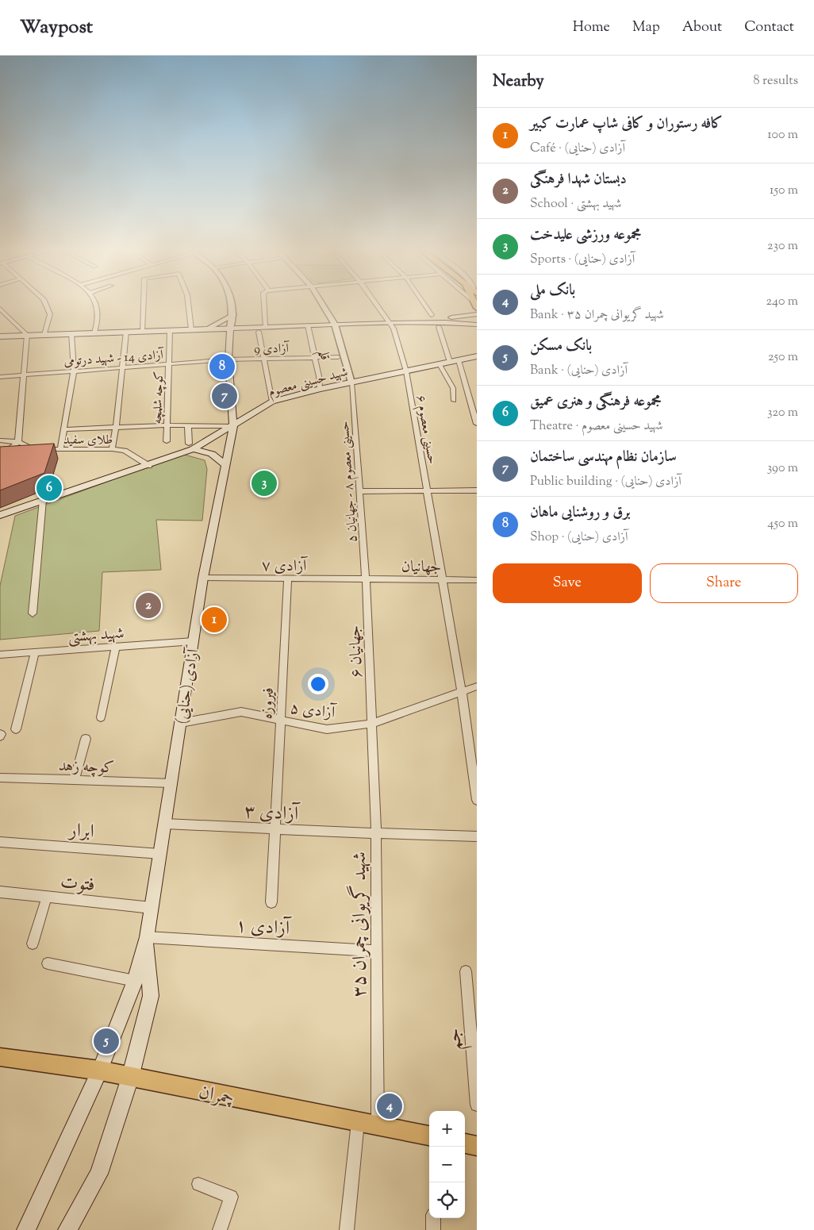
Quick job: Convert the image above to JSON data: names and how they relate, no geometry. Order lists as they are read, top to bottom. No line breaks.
{"streets":{"main road":["شهید حسینی معصوم","آزادی (حنایی)","چمران"],"street":["آزادی 9","قلم","آزادی 14 - شهید درتومی","کوچه شلمچه","حسینی معصوم ۶","طلای سفید","حسینی معصوم ۸ - جهانیان ۵","آزادی ۷","جهانیان","شهید بهشتی","جهانیان ۶","فیروزه","آزادی ۵","کوچه زهد","آزادی ۳","ابرار","فتوت","شهید گریوانی چمران ۳۵","آزادی ۱","جم"]},"crossings":[["آزادی 9","قلم"],["آزادی 9","آزادی 14 - شهید درتومی"],["آزادی 9","آزادی (حنایی)"],["قلم","شهید حسینی معصوم"],["آزادی 14 - شهید درتومی","کوچه شلمچه"],["آزادی 14 - شهید درتومی","آزادی (حنایی)"],["شهید حسینی معصوم","حسینی معصوم ۶"],["شهید حسینی معصوم","طلای سفید"],["شهید حسینی معصوم","حسینی معصوم ۸ - جهانیان ۵"],["شهید حسینی معصوم","آزادی (حنایی)"],["حسینی معصوم ۶","جهانیان"],["حسینی معصوم ۶","آزادی ۵"],["حسینی معصوم ۸ - جهانیان ۵","آزادی ۷"],["حسینی معصوم ۸ - جهانیان ۵","جهانیان"],["حسینی معصوم ۸ - جهانیان ۵","جهانیان ۶"],["آزادی ۷","جهانیان"],["آزادی ۷","جهانیان ۶"],["آزادی ۷","آزادی (حنایی)"],["آزادی ۷","فیروزه"],["جهانیان","جهانیان ۶"],["شهید بهشتی","آزادی (حنایی)"],["جهانیان ۶","آزادی ۵"],["جهانیان ۶","شهید گریوانی چمران ۳۵"],["آزادی (حنایی)","آزادی ۵"],["آزادی (حنایی)","کوچه زهد"],["آزادی (حنایی)","آزادی ۳"],["آزادی (حنایی)","ابرار"],["آزادی (حنایی)","فتوت"],["آزادی (حنایی)","آزادی ۱"],["آزادی (حنایی)","چمران"],["فیروزه","آزادی ۵"],["فیروزه","آزادی ۳"],["آزادی ۵","شهید گریوانی چمران ۳۵"],["آزادی ۳","شهید گریوانی چمران ۳۵"],["شهید گریوانی چمران ۳۵","آزادی ۱"],["شهید گریوانی چمران ۳۵","چمران"]],"page":{"header":"Waypost","nav":["Home","Map","About","Contact"],"heading":["Nearby","8 results"],"list":[{"mark":"1","name":"کافه رستوران و کافی شاپ عمارت کبیر","note":"Café · آزادی (حنایی)","value":"100 m"},{"mark":"2","name":"دبستان شهدا فرهنگی","note":"School · شهید بهشتی","value":"150 m"},{"mark":"3","name":"مجموعه ورزشی علیدخت","note":"Sports · آزادی (حنایی)","value":"230 m"},{"mark":"4","name":"بانک ملی","note":"Bank · شهید گریوانی چمران ۳۵","value":"240 m"},{"mark":"5","name":"بانک مسکن","note":"Bank · آزادی (حنایی)","value":"250 m"},{"mark":"6","name":"مجموعه فرهنگی و هنری عمیق","note":"Theatre · شهید حسینی معصوم","value":"320 m"},{"mark":"7","name":"سازمان نظام مهندسی ساختمان","note":"Public building · آزادی (حنایی)","value":"390 m"},{"mark":"8","name":"برق و روشنایی ماهان","note":"Shop · آزادی (حنایی)","value":"450 m"}],"pins":["8","7","3","6","2","1","5","4"],"buttons":["Save","Share"],"map_buttons":["+","−"]}}
